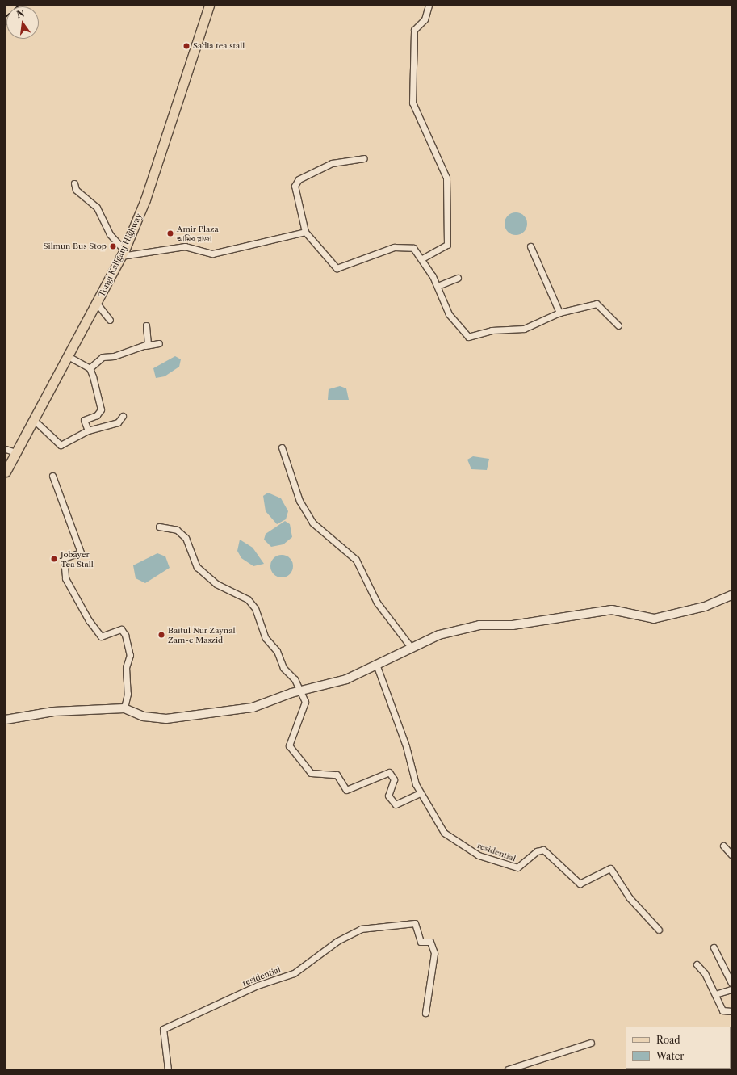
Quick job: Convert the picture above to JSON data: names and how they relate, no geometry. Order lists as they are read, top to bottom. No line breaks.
{"streets":{"main road":["Tongi Kaliganj Highway"],"street":["residential"]},"places":["Sadia tea stall","Amir Plaza আমির প্লাজা","Silmun Bus Stop","Jobayer Tea Stall","Baitul Nur Zaynal Zam-e Maszid"],"legend":["Road","Water"],"north":"top"}
